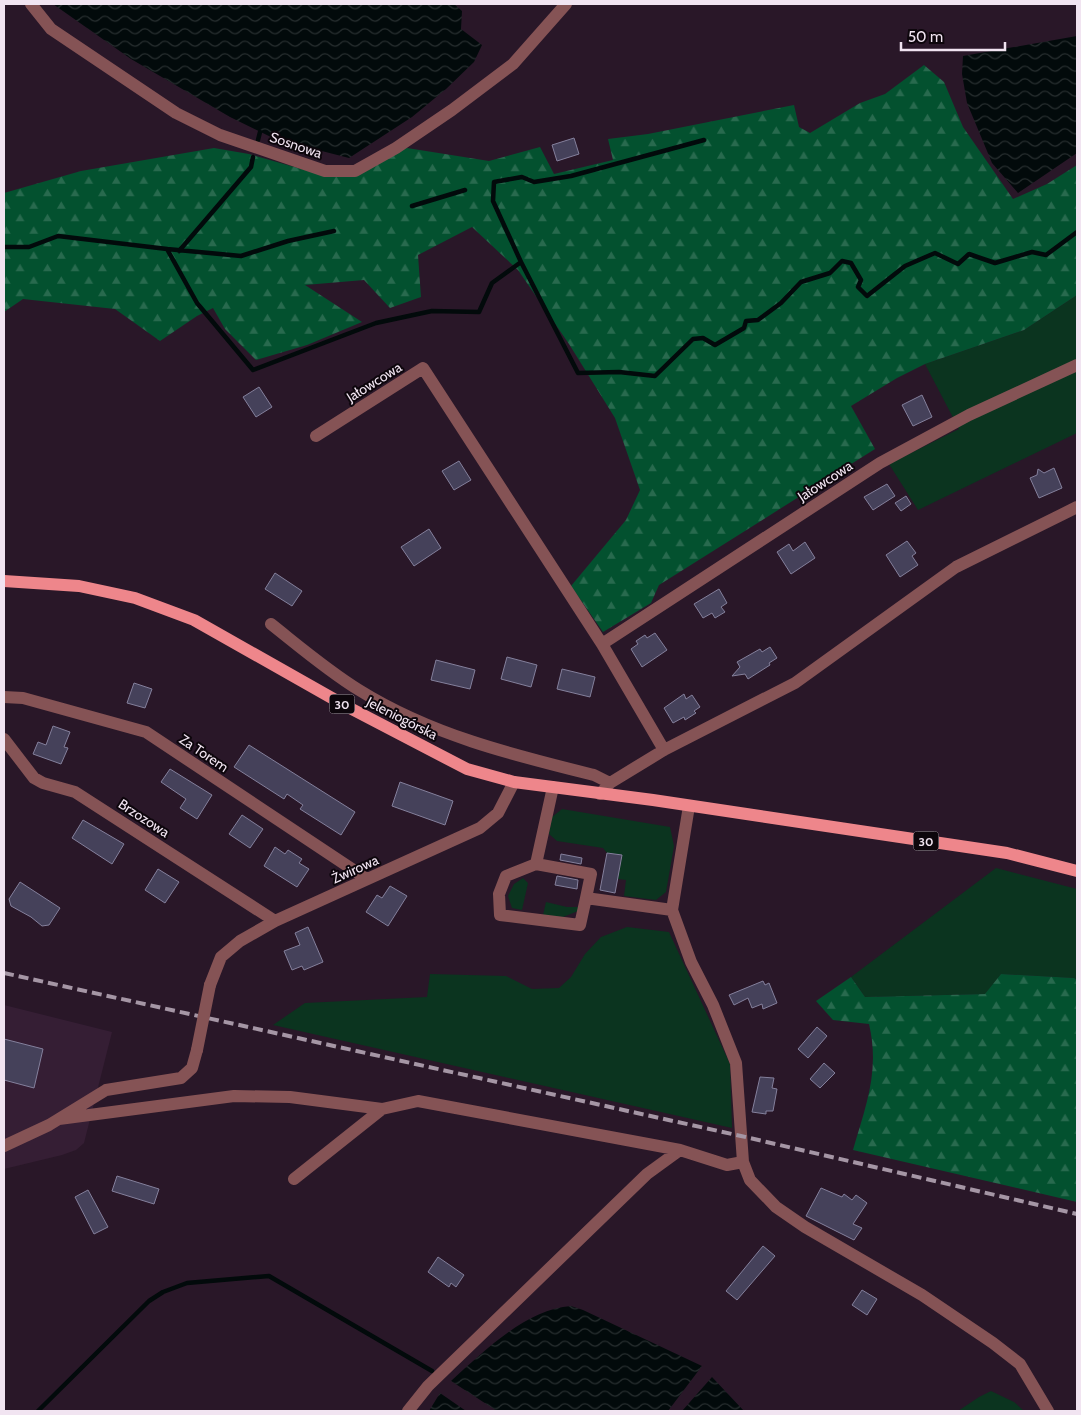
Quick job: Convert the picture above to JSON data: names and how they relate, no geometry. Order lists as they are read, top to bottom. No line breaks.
{"streets":{"main road":["30","Jeleniogórska"],"street":["Sosnowa","Jałowcowa","Za Torem","Brzozowa","Żwirowa"]},"crossings":[["30","Jeleniogórska"],["Jeleniogórska","Żwirowa"],["Za Torem","Żwirowa"],["Brzozowa","Żwirowa"]],"scale_bar":"50 m"}
